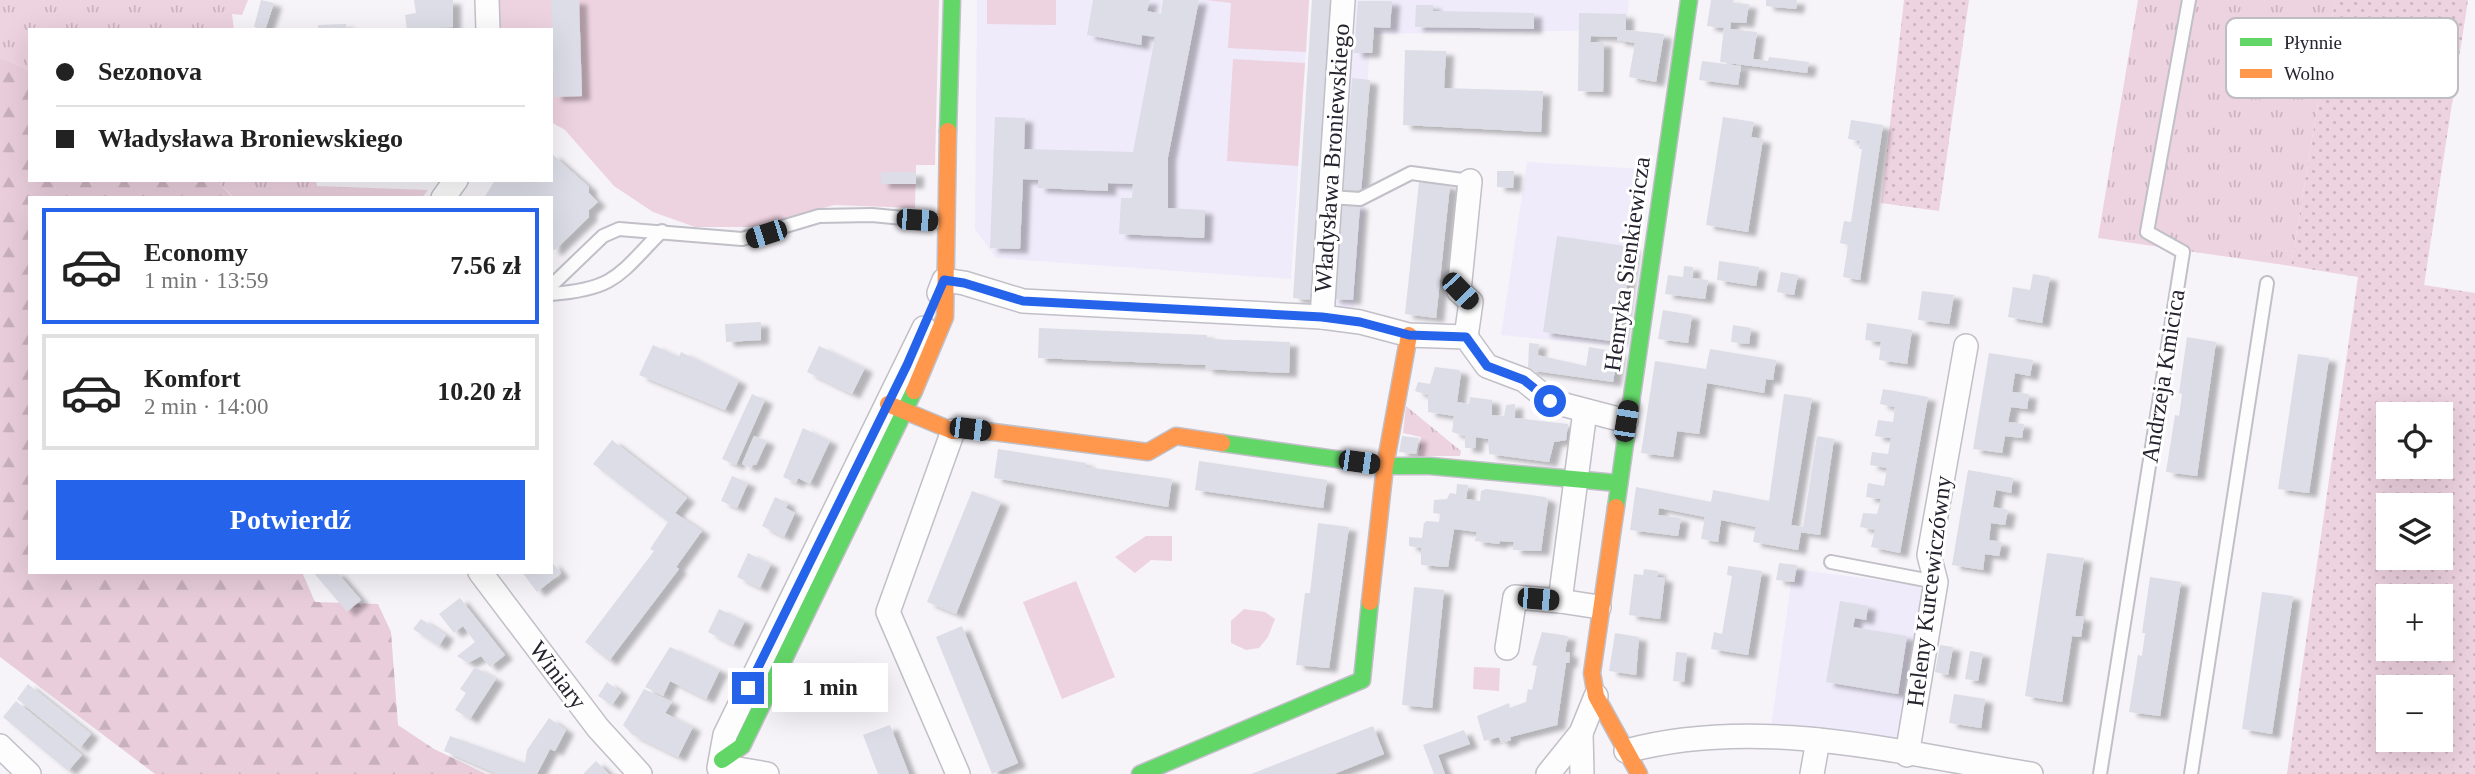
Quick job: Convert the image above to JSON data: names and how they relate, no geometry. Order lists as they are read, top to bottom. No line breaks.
{"streets":{"street":["Władysława Broniewskiego","Henryka Sienkiewicza","Heleny Kurcewiczówny","Winiary"],"lane":["Andrzeja Kmicica"]},"legend":["Płynnie","Wolno"],"page":{"banner":["Sezonova","Władysława Broniewskiego"],"list":[{"name":"Economy","note":"1 min · 13:59","value":"7.56 zł"},{"name":"Komfort","note":"2 min · 14:00","value":"10.20 zł"}],"map_buttons":["+","−"],"buttons":"Potwierdź","bubble":"1 min"}}
